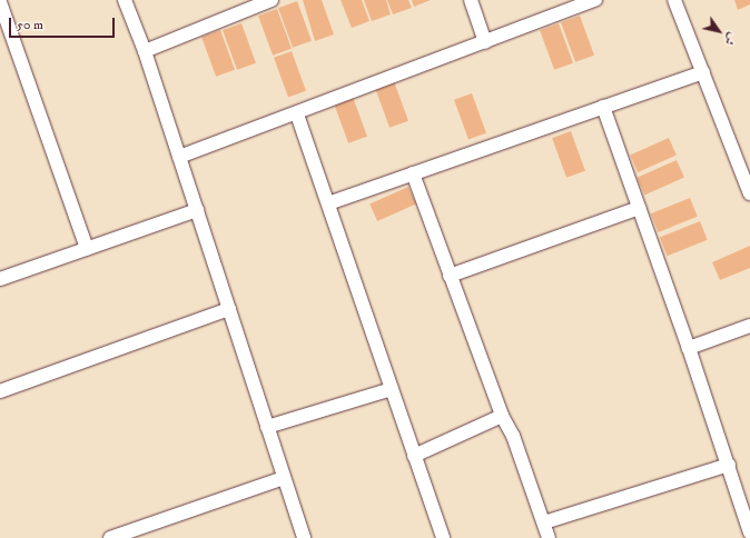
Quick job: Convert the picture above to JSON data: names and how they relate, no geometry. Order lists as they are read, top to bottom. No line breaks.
{"scale_bar":"50 m","north":"bottom right"}
